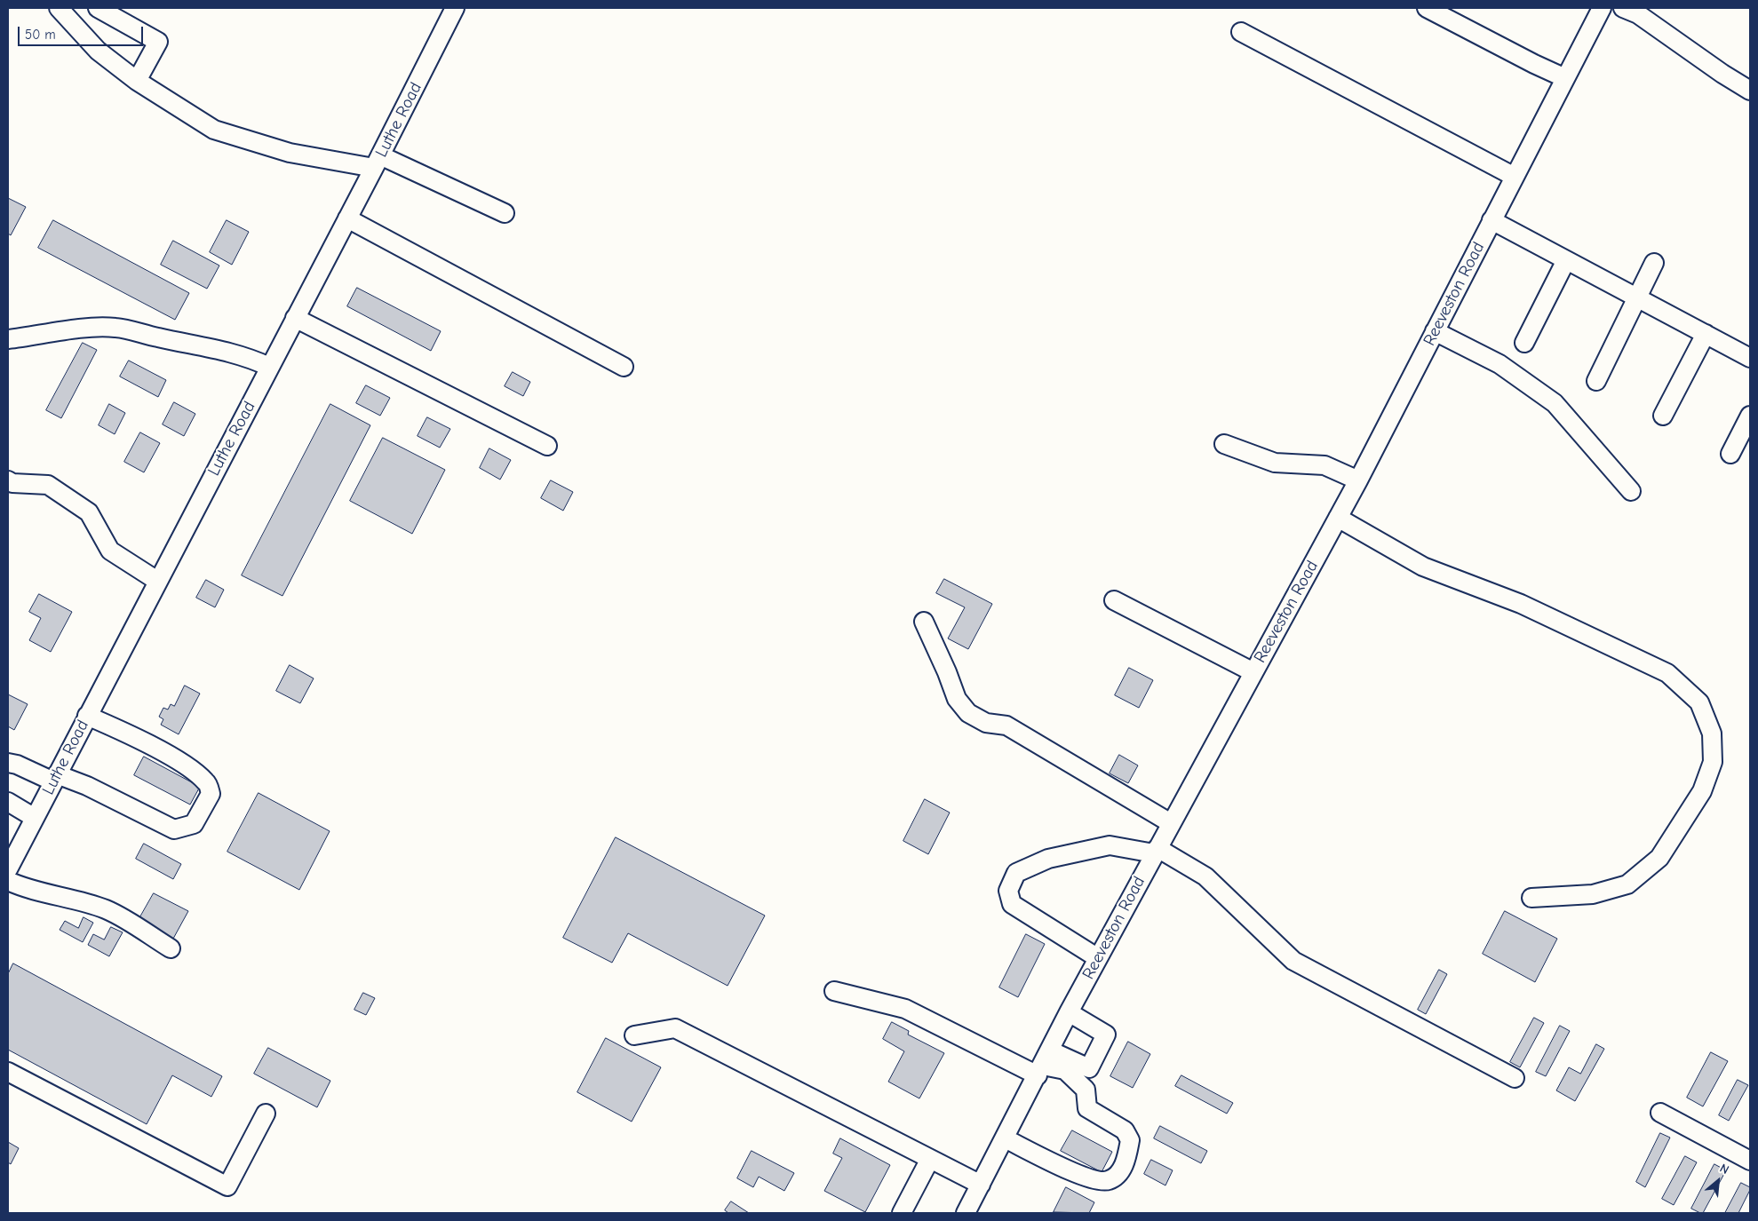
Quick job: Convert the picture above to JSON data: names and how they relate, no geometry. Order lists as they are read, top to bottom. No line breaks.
{"streets":{"street":["Luthe Road","Reeveston Road"]},"scale_bar":"50 m","north":"top right"}
